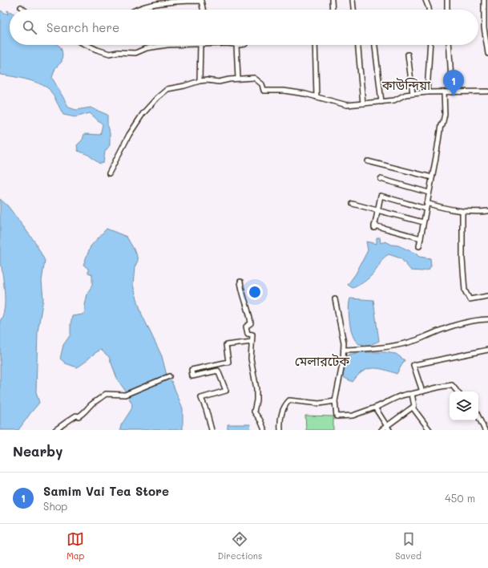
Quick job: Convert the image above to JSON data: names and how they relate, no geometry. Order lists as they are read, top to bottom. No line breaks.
{"districts":["কাউন্দিয়া","মেলারটেক"],"page":{"search":"Search here","pins":"1","heading":"Nearby","list":[{"mark":"1","name":"Samim Vai Tea Store","note":"Shop","value":"450 m"}],"nav":["Map","Directions","Saved"]}}
